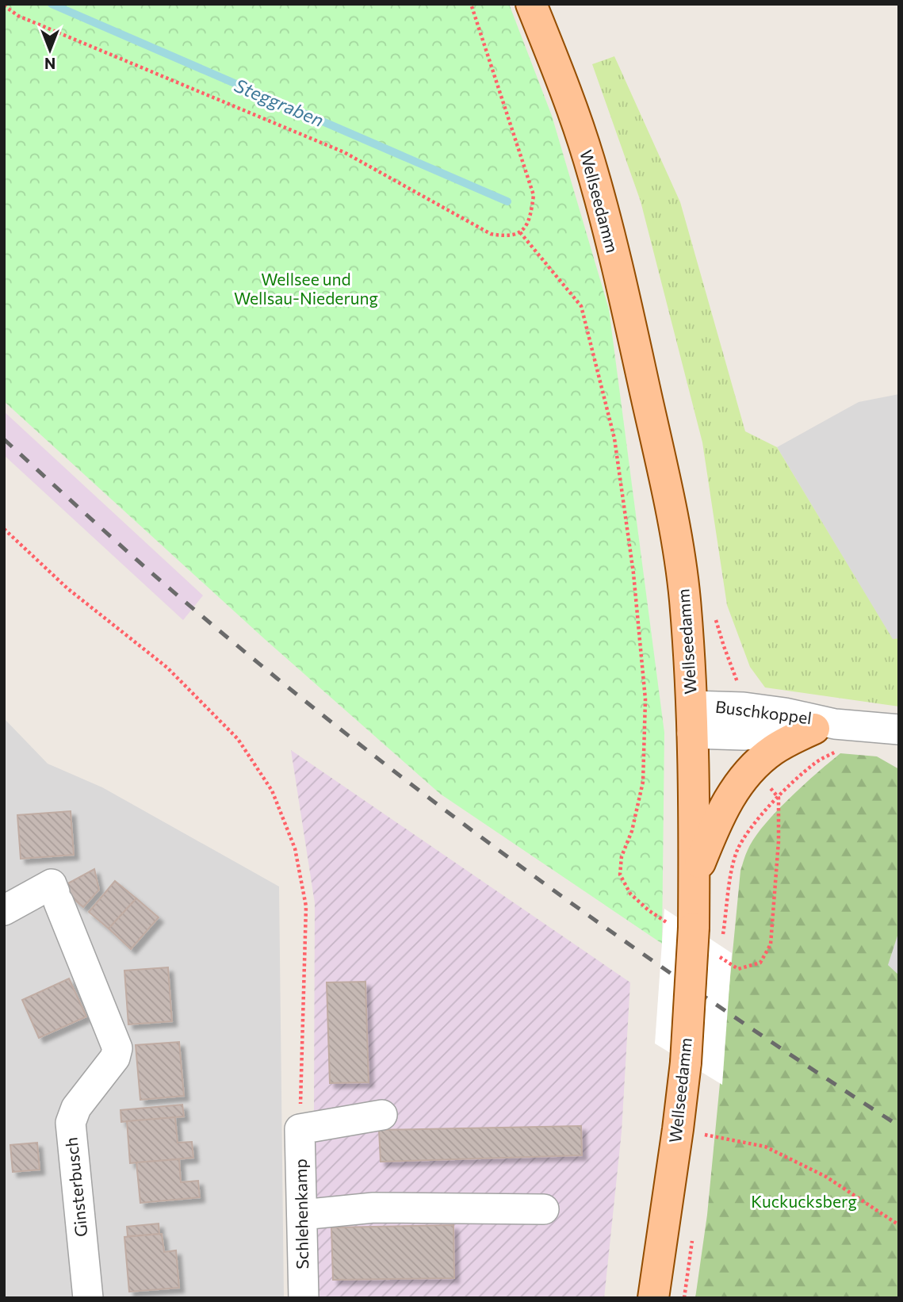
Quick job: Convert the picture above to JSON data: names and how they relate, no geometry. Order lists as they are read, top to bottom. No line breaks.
{"streets":{"main road":["Wellseedamm"],"street":["Buschkoppel","Ginsterbusch","Schlehenkamp"]},"crossings":[["Wellseedamm","Buschkoppel"]],"water":["Steggraben"],"parks":["Wellsee und Wellsau-Niederung","Kuckucksberg"],"north":"bottom"}
